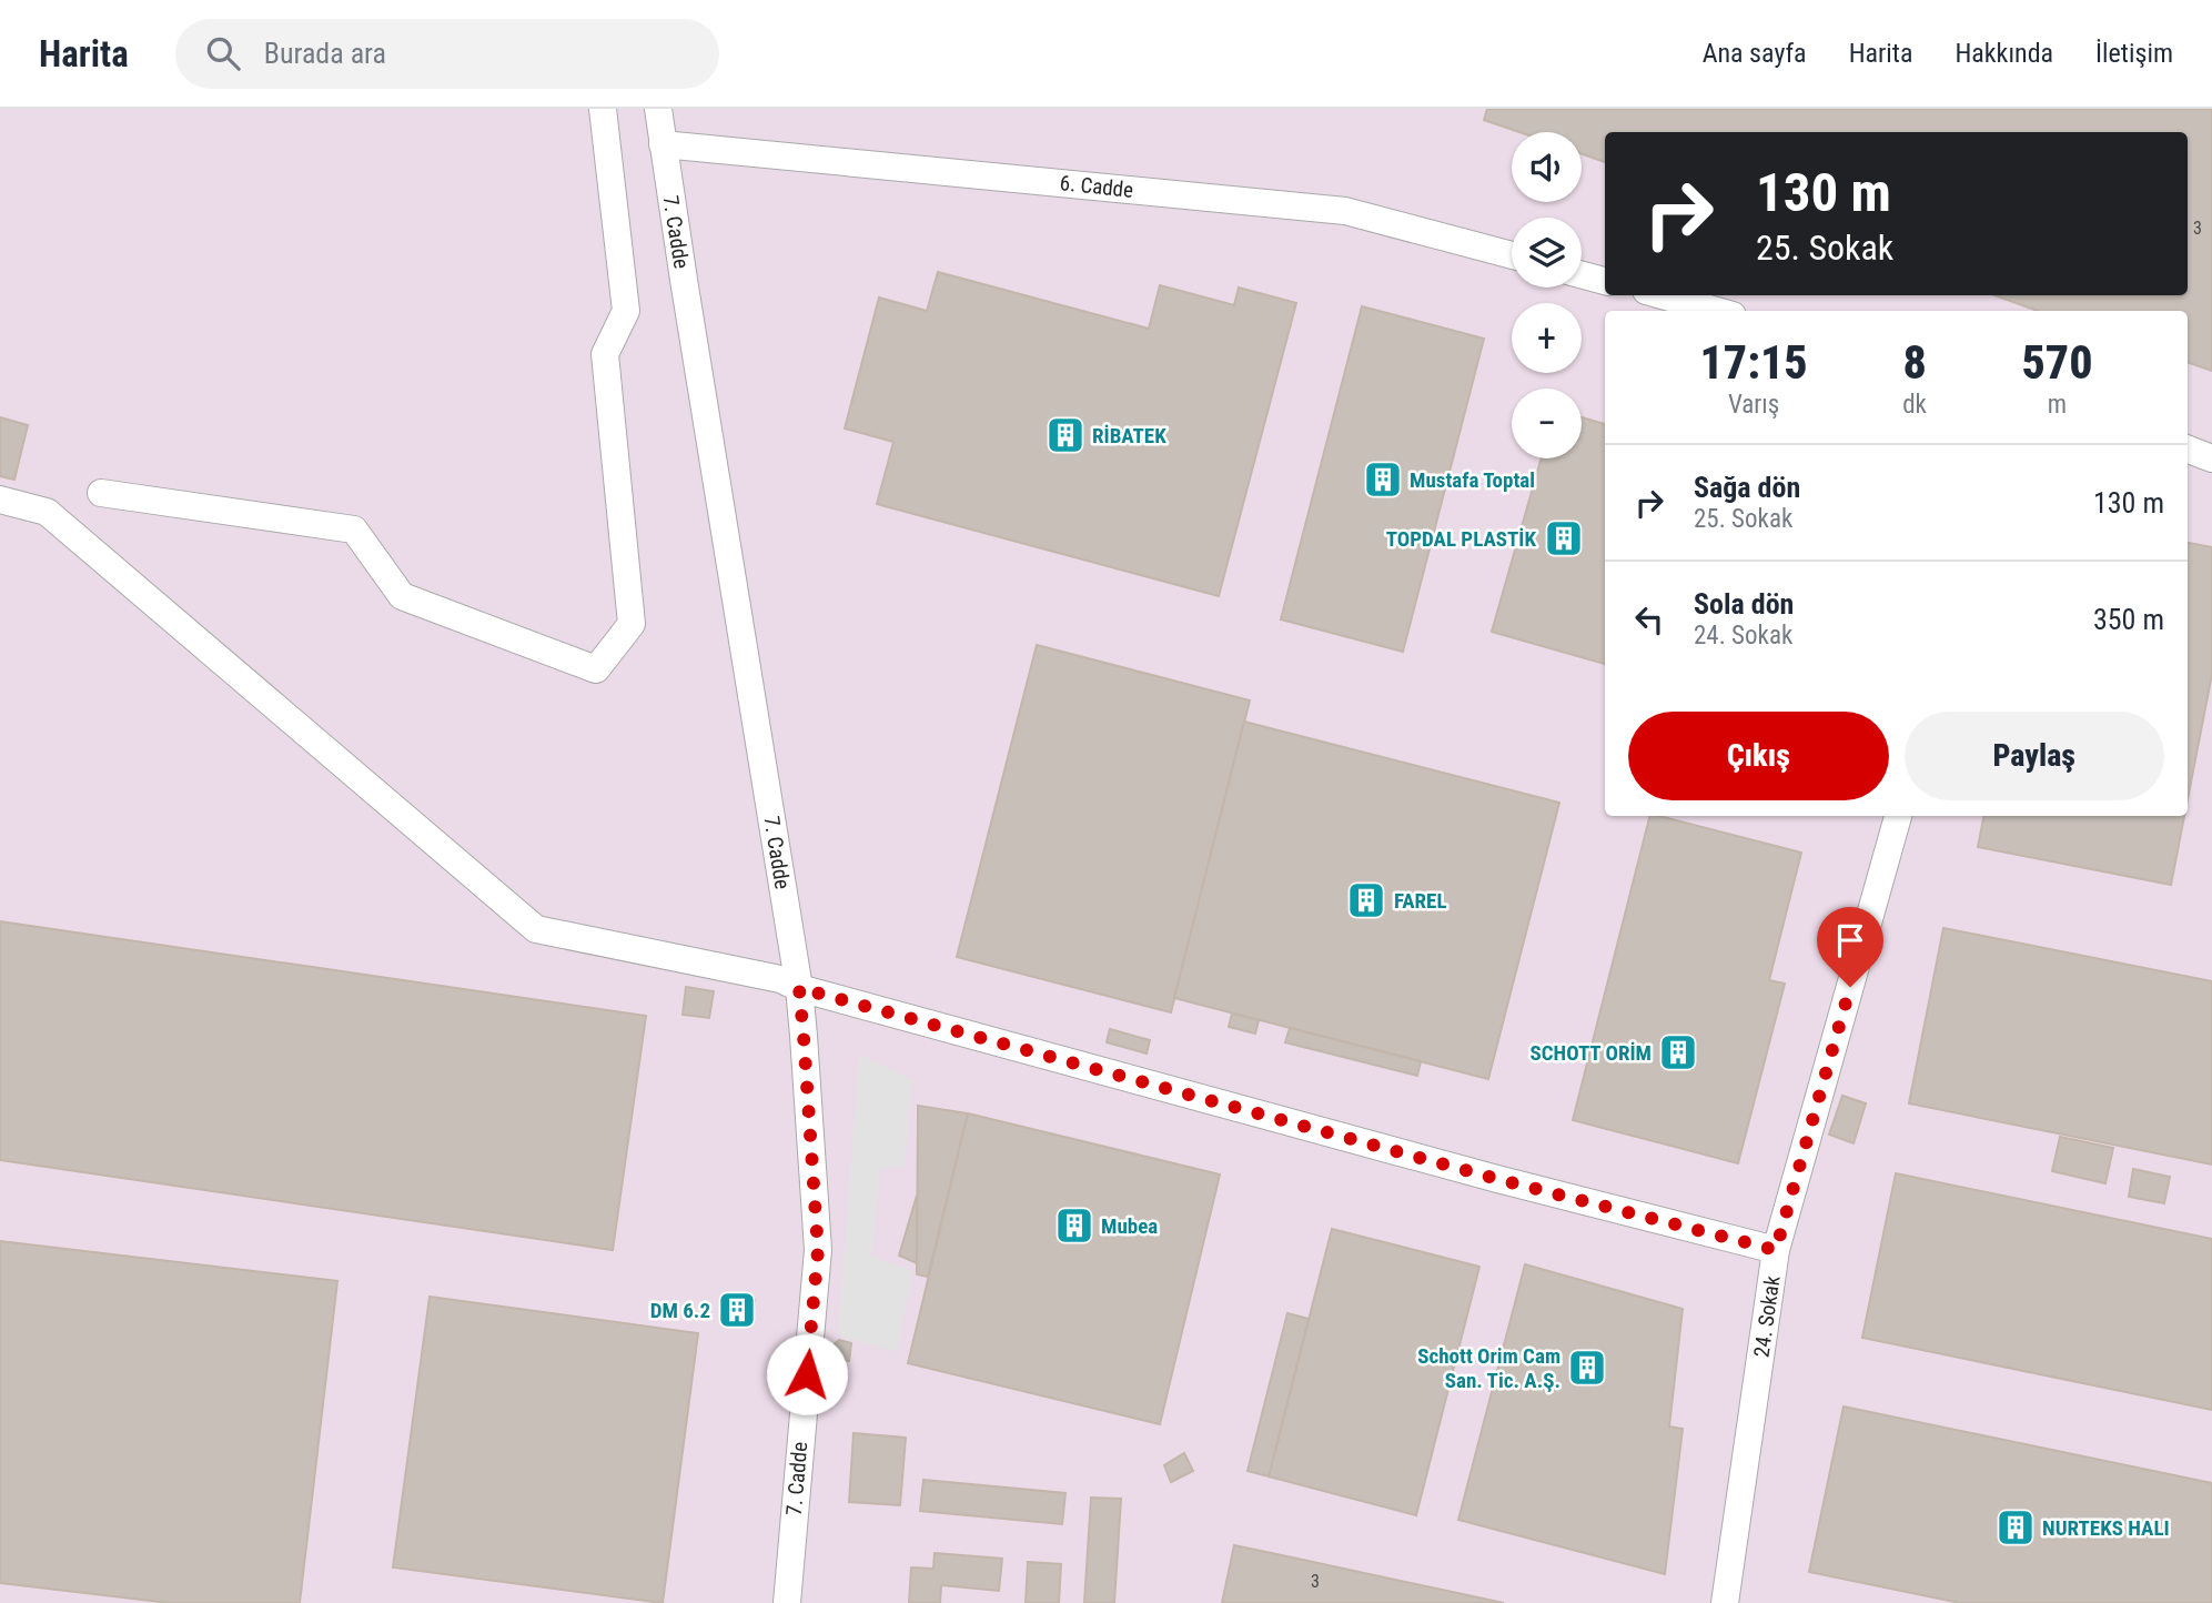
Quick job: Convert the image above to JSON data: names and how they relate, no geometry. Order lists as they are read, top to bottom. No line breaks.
{"streets":{"street":["6. Cadde","7. Cadde","24. Sokak"]},"crossings":[["6. Cadde","7. Cadde"]],"places":{"building":["RİBATEK","Mustafa Toptal","TOPDAL PLASTİK","FAREL","SCHOTT ORİM","Mubea","DM 6.2","Schott Orim Cam San. Tic. A.Ş.","NURTEKS HALI"]},"house_numbers":["3","3"],"page":{"header":"Harita","search":"Burada ara","nav":["Ana sayfa","Harita","Hakkında","İletişim"],"map_buttons":["+","−"],"turn":["130 m","25. Sokak"],"eta":["17:15","Varış","8","dk","570","m"],"list":[{"name":"Sağa dön","note":"25. Sokak","value":"130 m"},{"name":"Sola dön","note":"24. Sokak","value":"350 m"}],"buttons":["Çıkış","Paylaş"]}}
